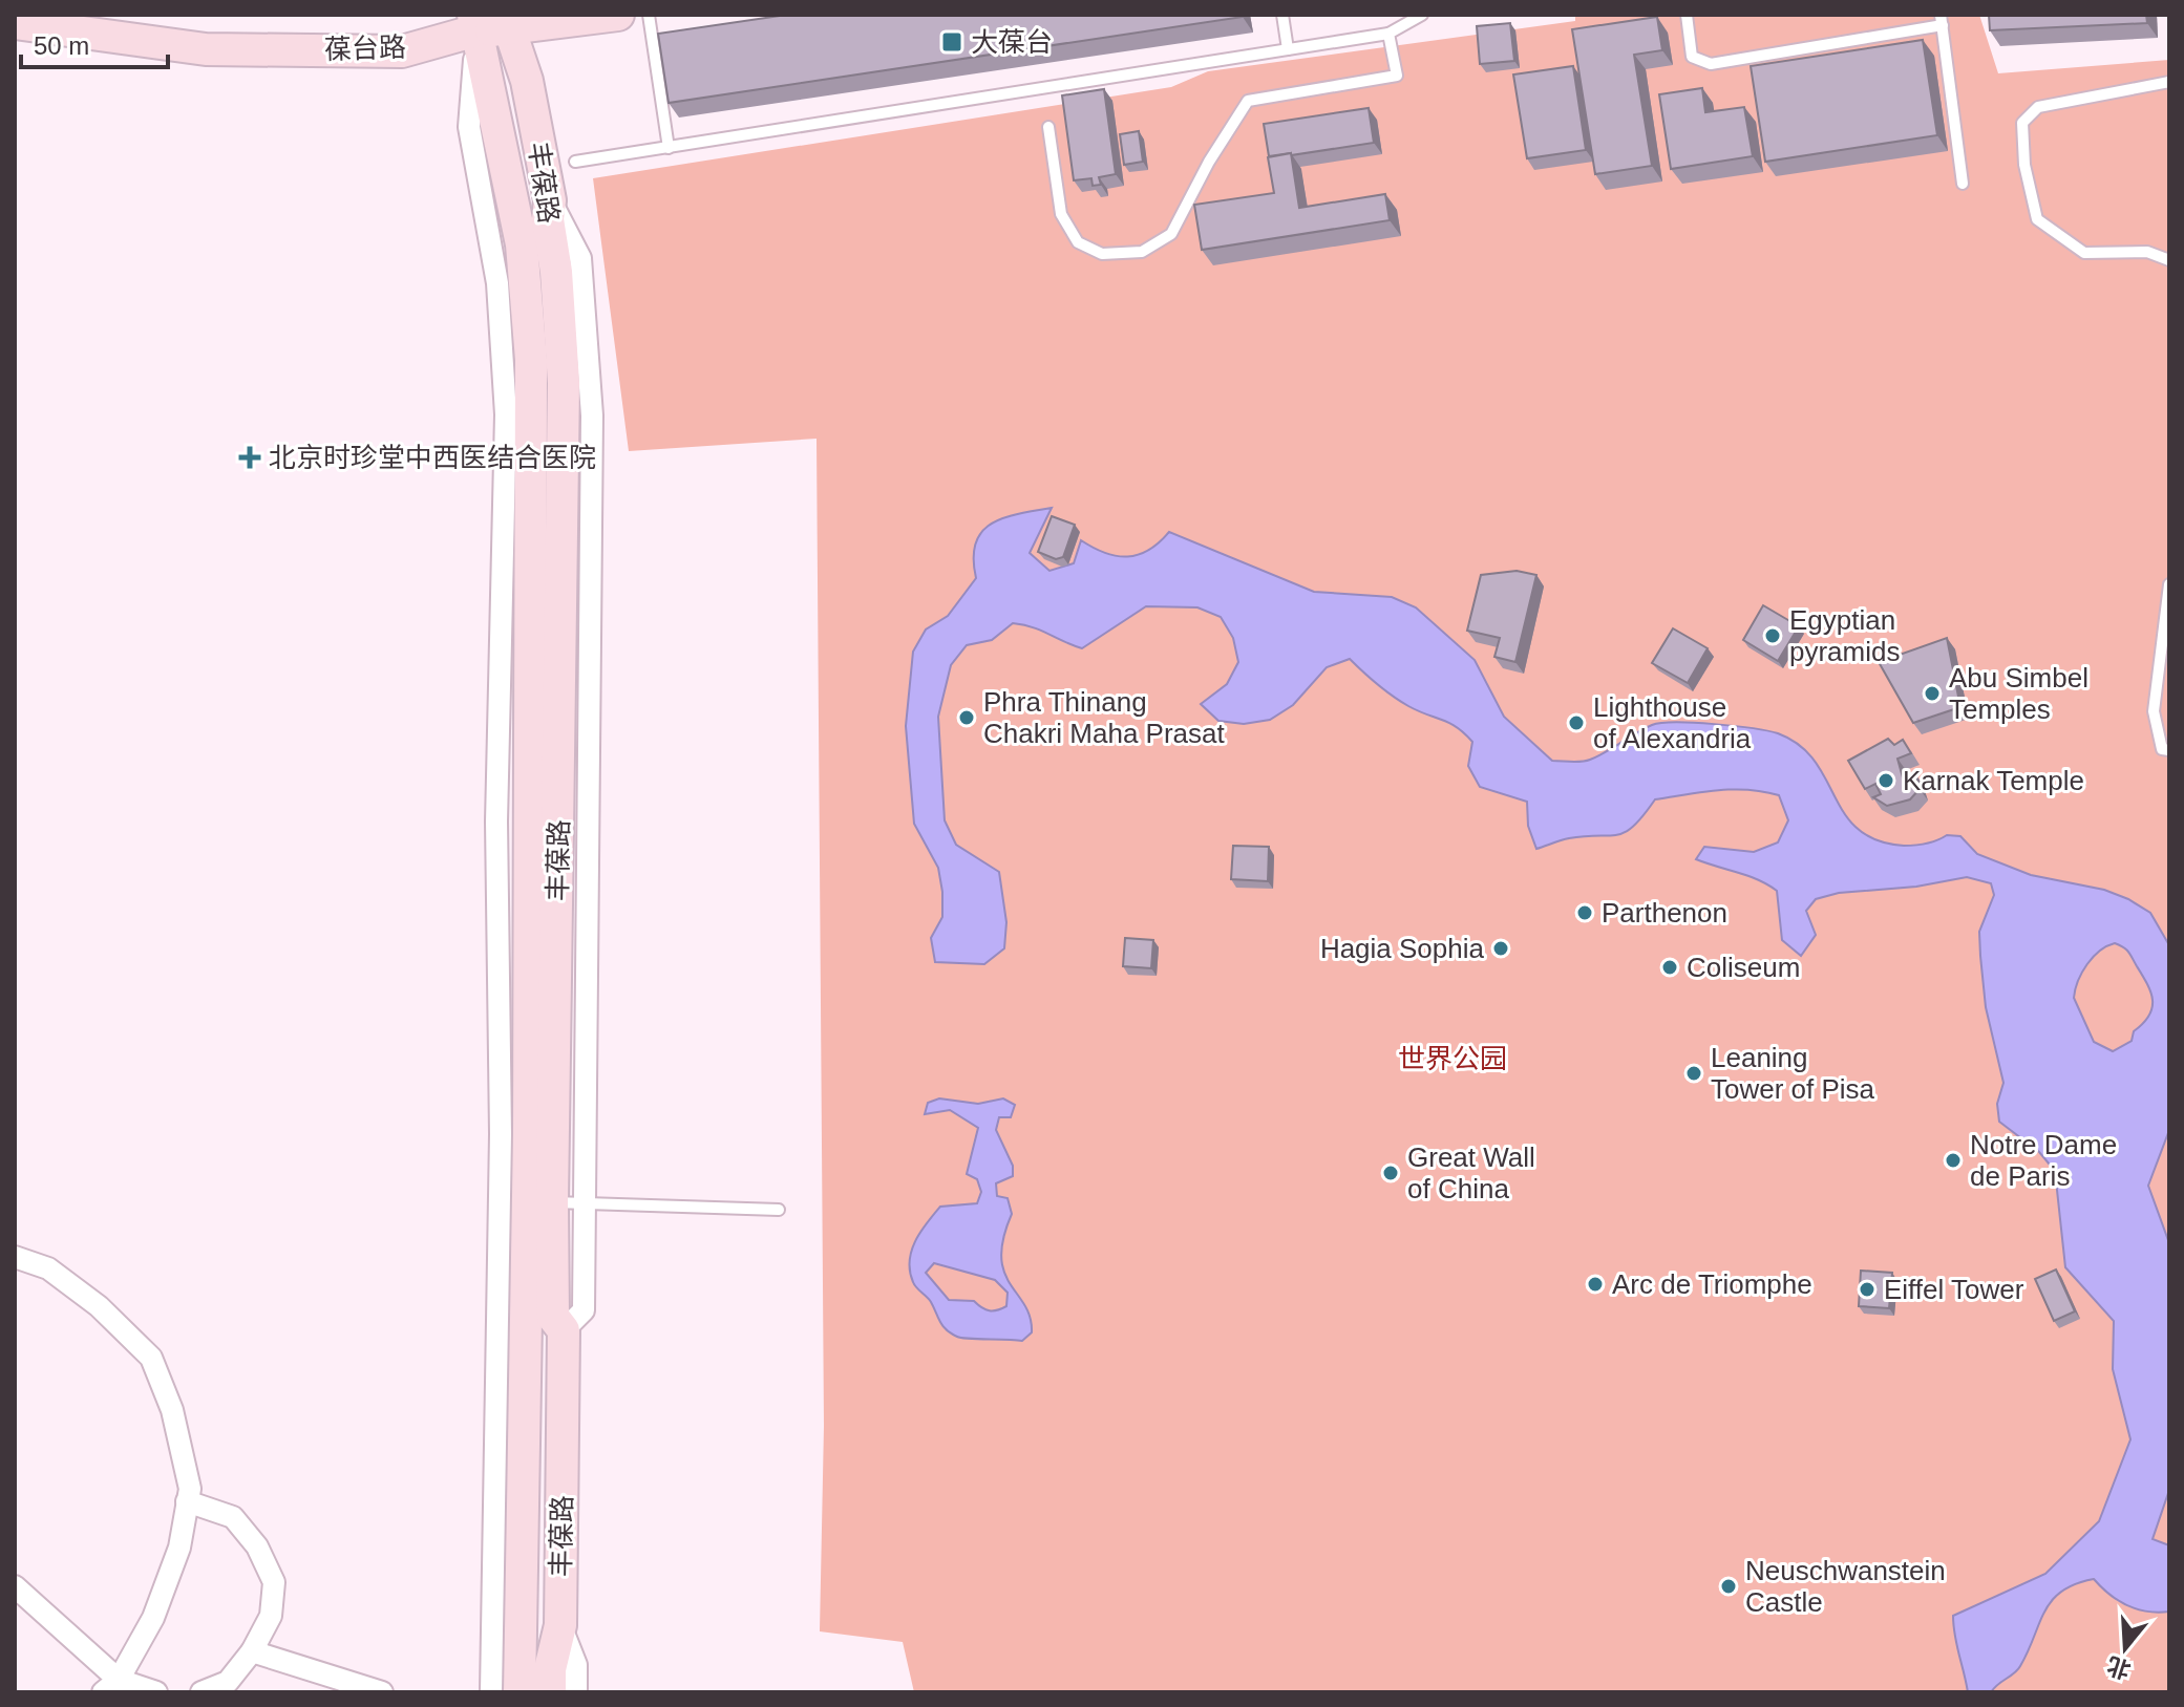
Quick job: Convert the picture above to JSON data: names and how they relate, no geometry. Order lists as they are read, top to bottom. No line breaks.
{"streets":{"main road":["葆台路","丰葆路"]},"crossings":[["葆台路","丰葆路"]],"parks":["世界公园"],"places":{"transit":["大葆台"],"health":["北京时珍堂中西医结合医院"],"other":["Egyptian pyramids","Abu Simbel Temples","Phra Thinang Chakri Maha Prasat","Lighthouse of Alexandria","Karnak Temple","Parthenon","Hagia Sophia","Coliseum","Leaning Tower of Pisa","Notre Dame de Paris","Great Wall of China","Arc de Triomphe","Eiffel Tower","Neuschwanstein Castle"]},"scale_bar":"50 m","north":"bottom"}
